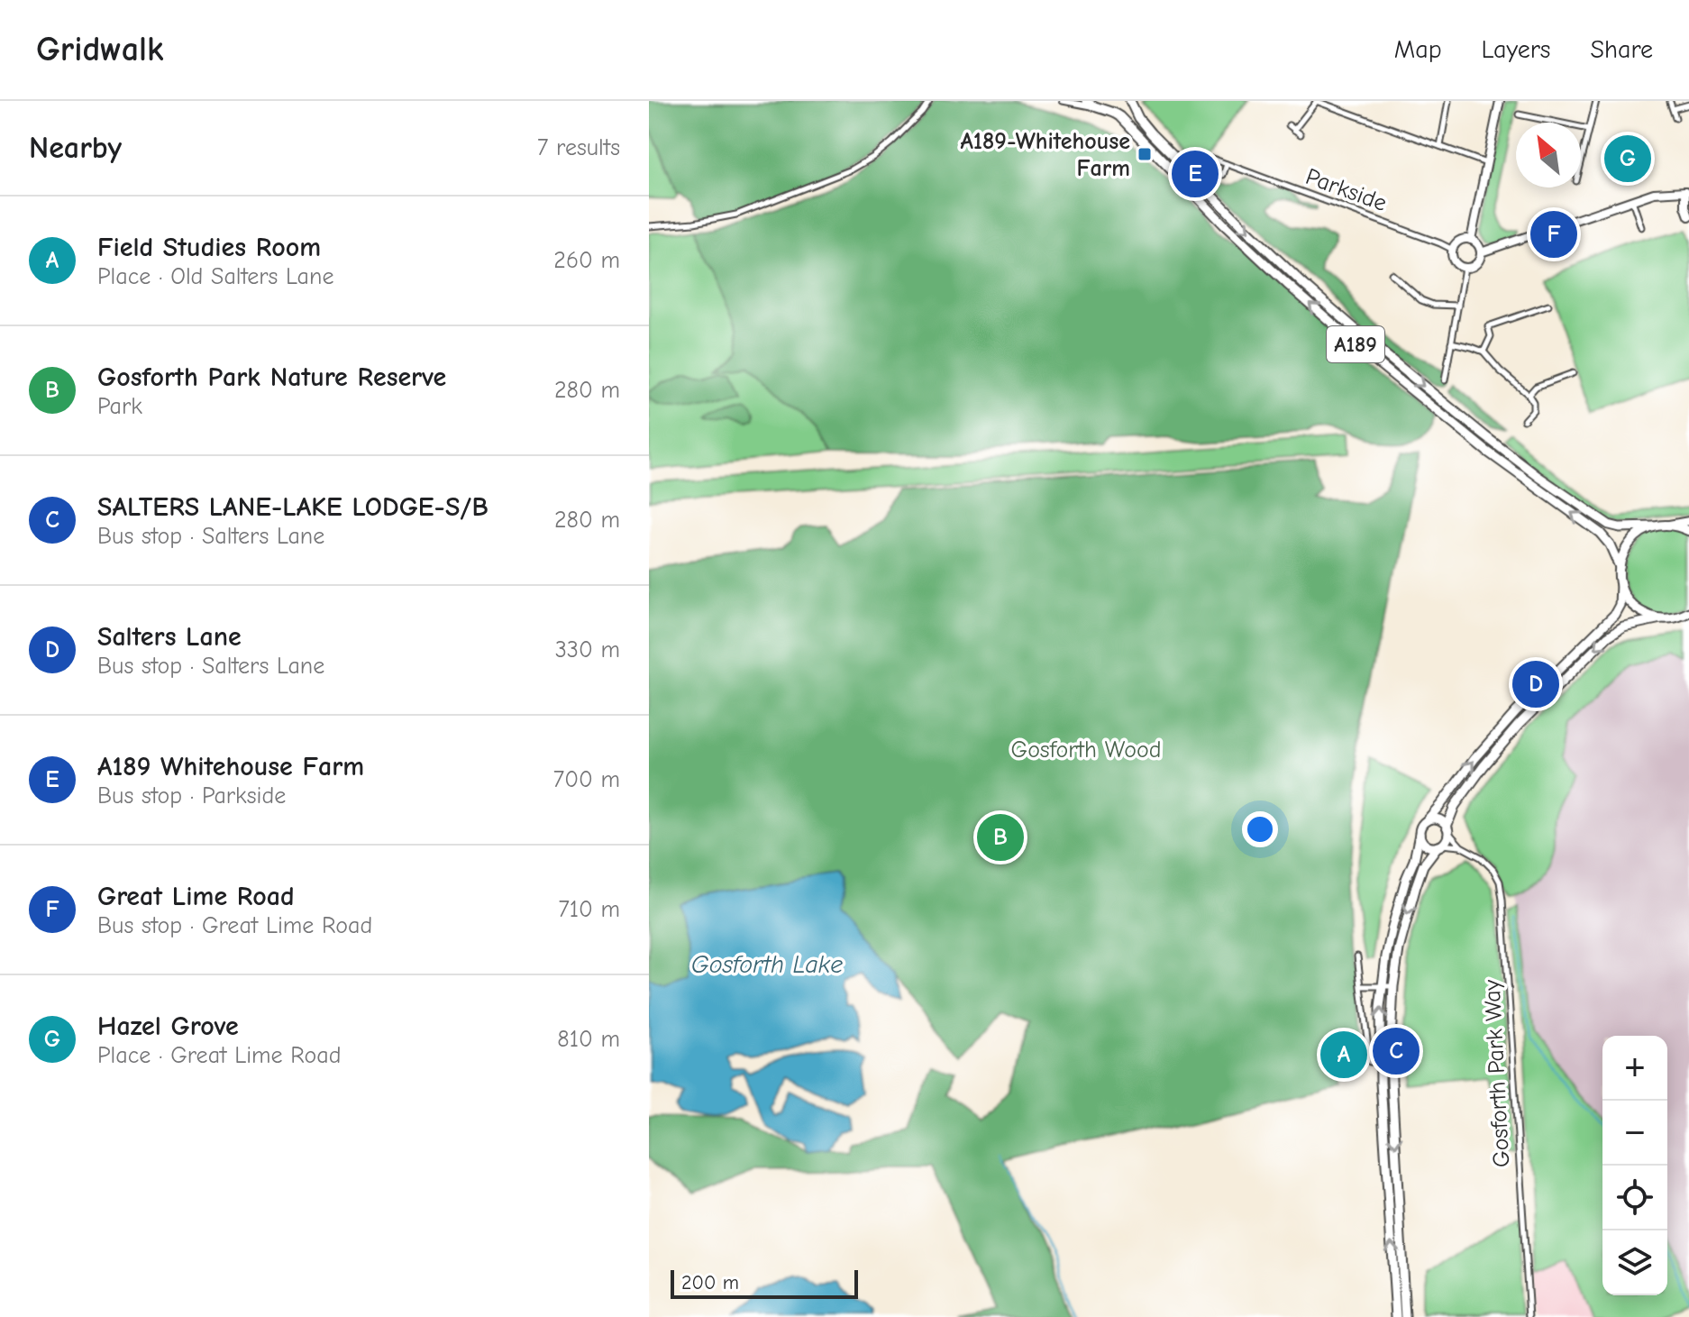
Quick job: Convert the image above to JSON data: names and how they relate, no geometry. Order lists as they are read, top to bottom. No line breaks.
{"streets":{"main road":["A189"],"street":["Parkside","Gosforth Park Way"]},"crossings":[["A189","Gosforth Park Way"]],"water":["Gosforth Lake"],"parks":["Gosforth Wood"],"places":{"transit":["A189-Whitehouse Farm"]},"scale_bar":"200 m","north":"top left","page":{"header":"Gridwalk","nav":["Map","Layers","Share"],"heading":["Nearby","7 results"],"pins":["G","E","F","D","B","C","A"],"list":[{"mark":"A","name":"Field Studies Room","note":"Place · Old Salters Lane","value":"260 m"},{"mark":"B","name":"Gosforth Park Nature Reserve","note":"Park","value":"280 m"},{"mark":"C","name":"SALTERS LANE-LAKE LODGE-S/B","note":"Bus stop · Salters Lane","value":"280 m"},{"mark":"D","name":"Salters Lane","note":"Bus stop · Salters Lane","value":"330 m"},{"mark":"E","name":"A189 Whitehouse Farm","note":"Bus stop · Parkside","value":"700 m"},{"mark":"F","name":"Great Lime Road","note":"Bus stop · Great Lime Road","value":"710 m"},{"mark":"G","name":"Hazel Grove","note":"Place · Great Lime Road","value":"810 m"}],"map_buttons":["+","−"],"scale":"200 m"}}
